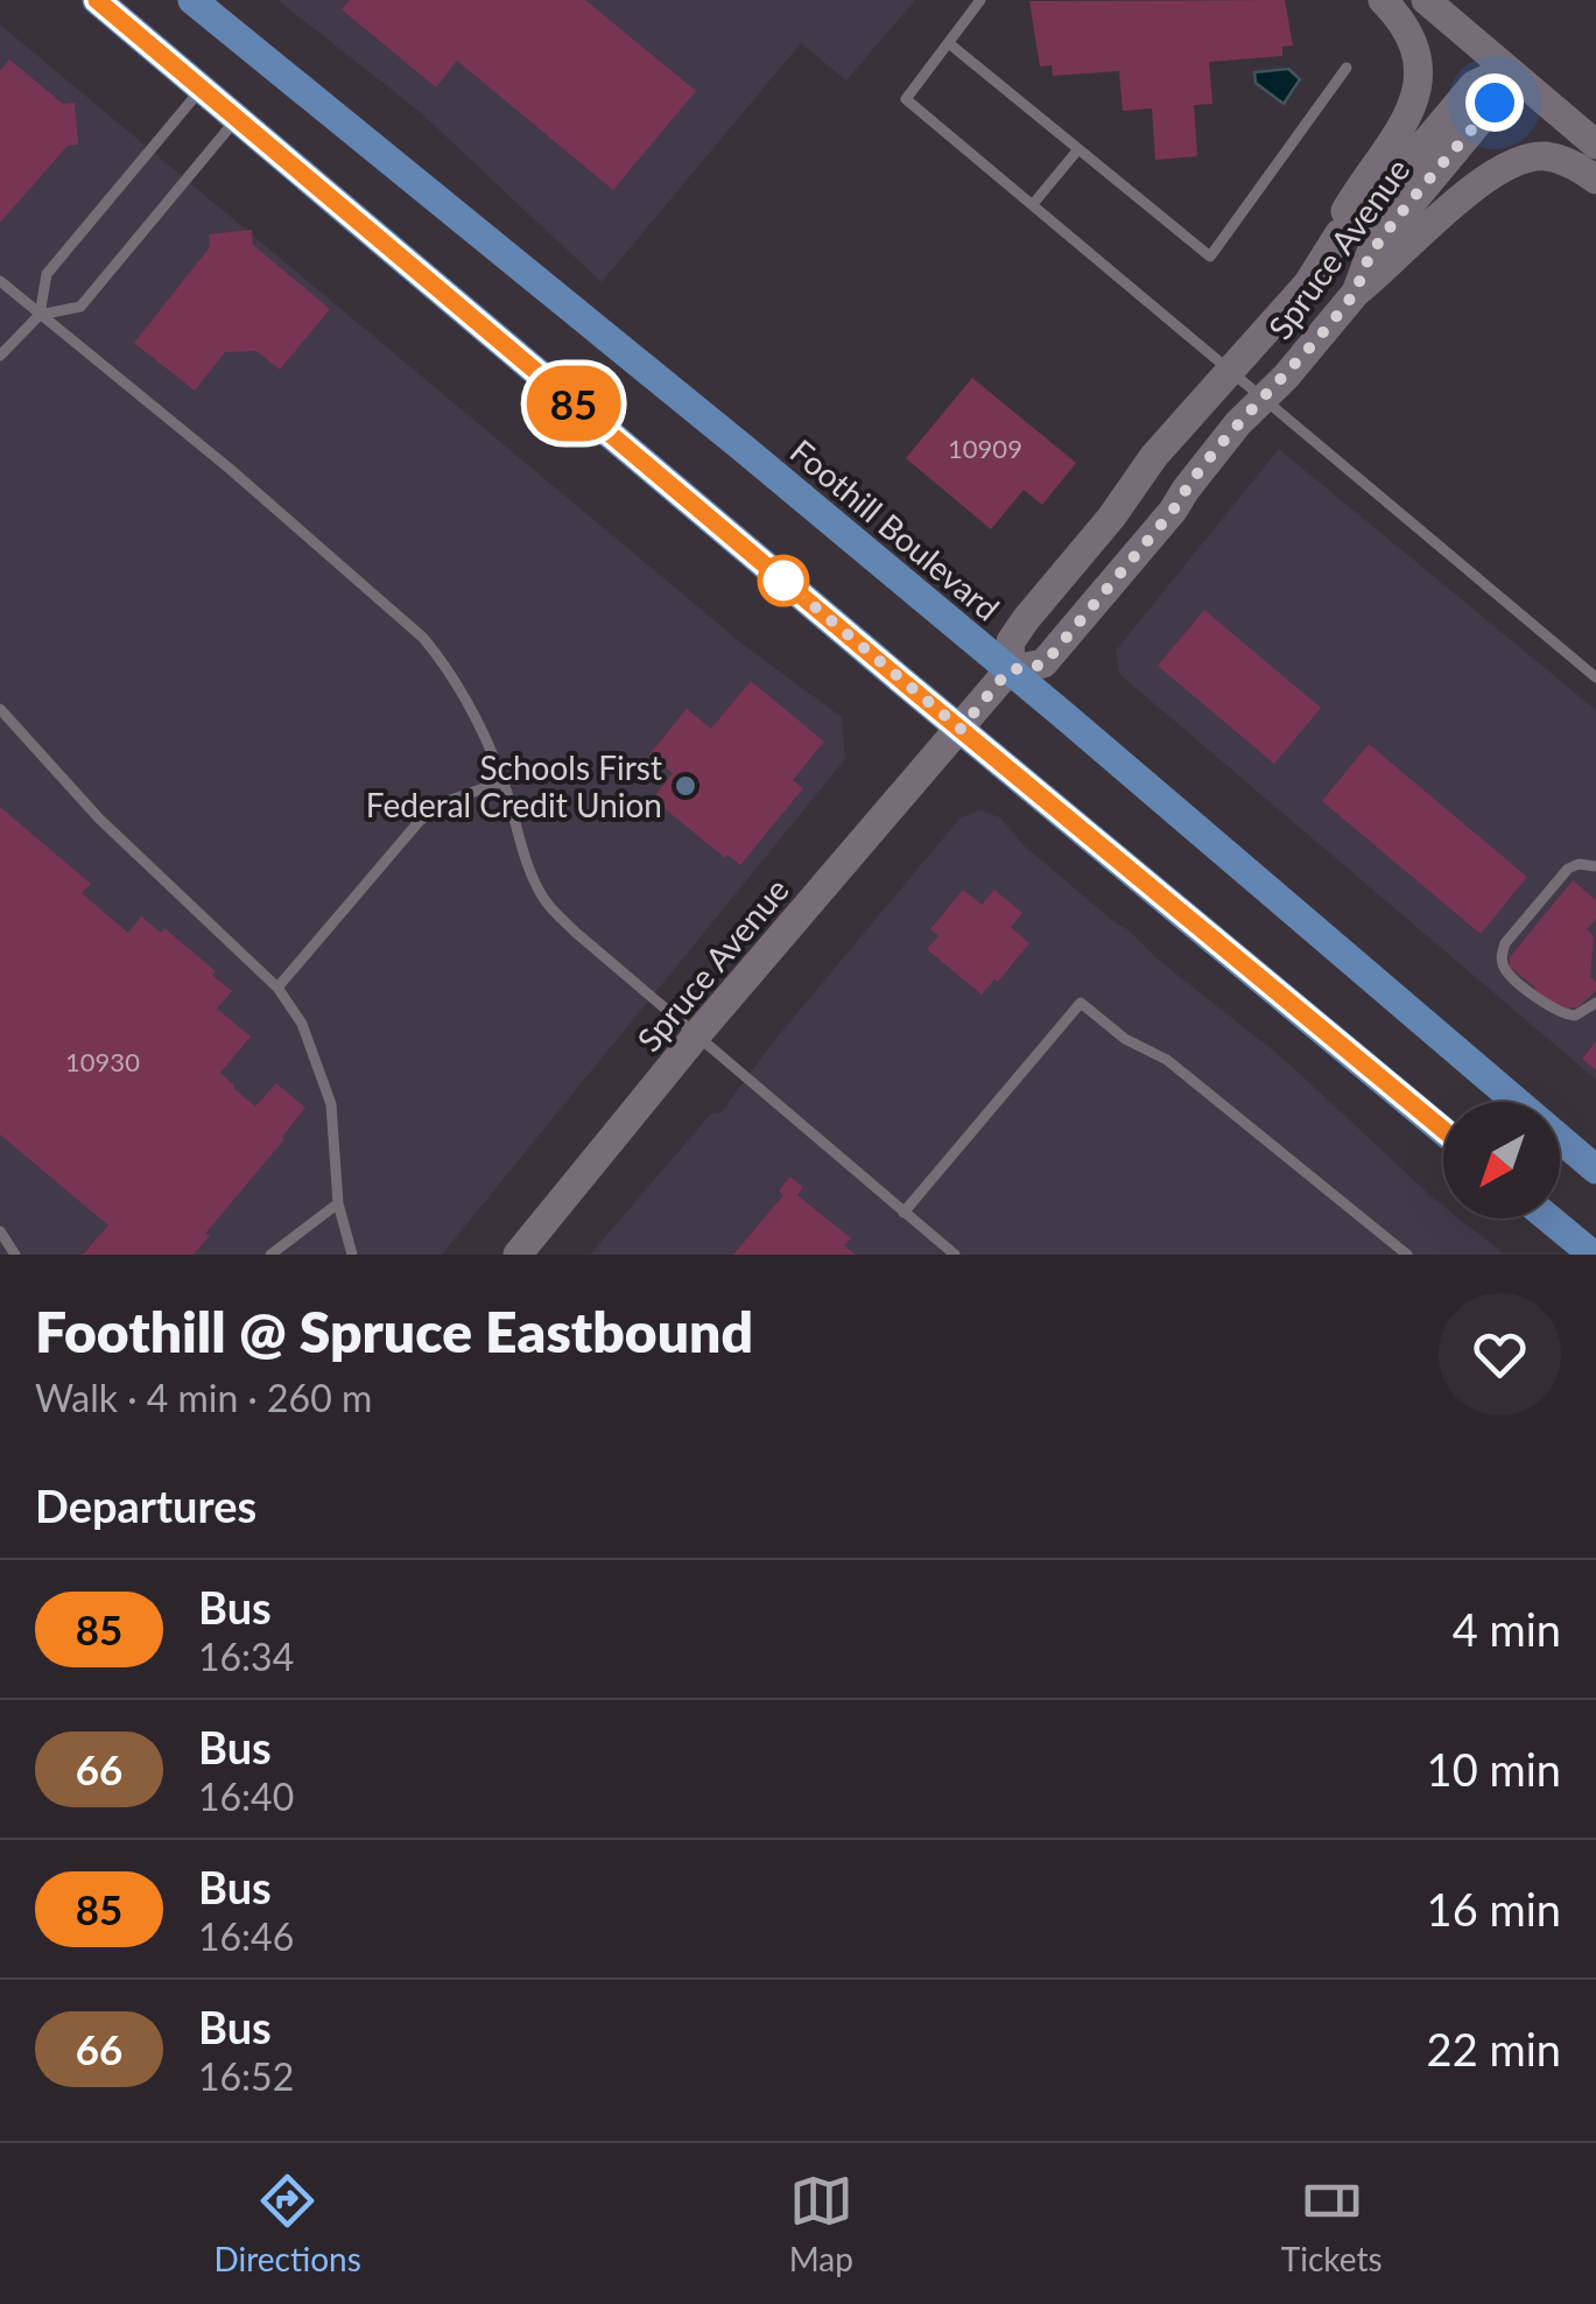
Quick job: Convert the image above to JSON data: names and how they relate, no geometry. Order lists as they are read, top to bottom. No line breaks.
{"streets":{"main road":["Foothill Boulevard"],"street":["Spruce Avenue"]},"crossings":[["Spruce Avenue","Foothill Boulevard"]],"places":["Schools First Federal Credit Union"],"lines":["bus line 85"],"house_numbers":["10909","10930"],"north":"bottom left","page":{"on_map":"85","heading":[["Foothill @ Spruce Eastbound","Walk · 4 min · 260 m"],"Departures"],"list":[{"mark":"85","name":"Bus","note":"16:34","value":"4 min"},{"mark":"66","name":"Bus","note":"16:40","value":"10 min"},{"mark":"85","name":"Bus","note":"16:46","value":"16 min"},{"mark":"66","name":"Bus","note":"16:52","value":"22 min"}],"tabs":["Directions","Map","Tickets"]}}
